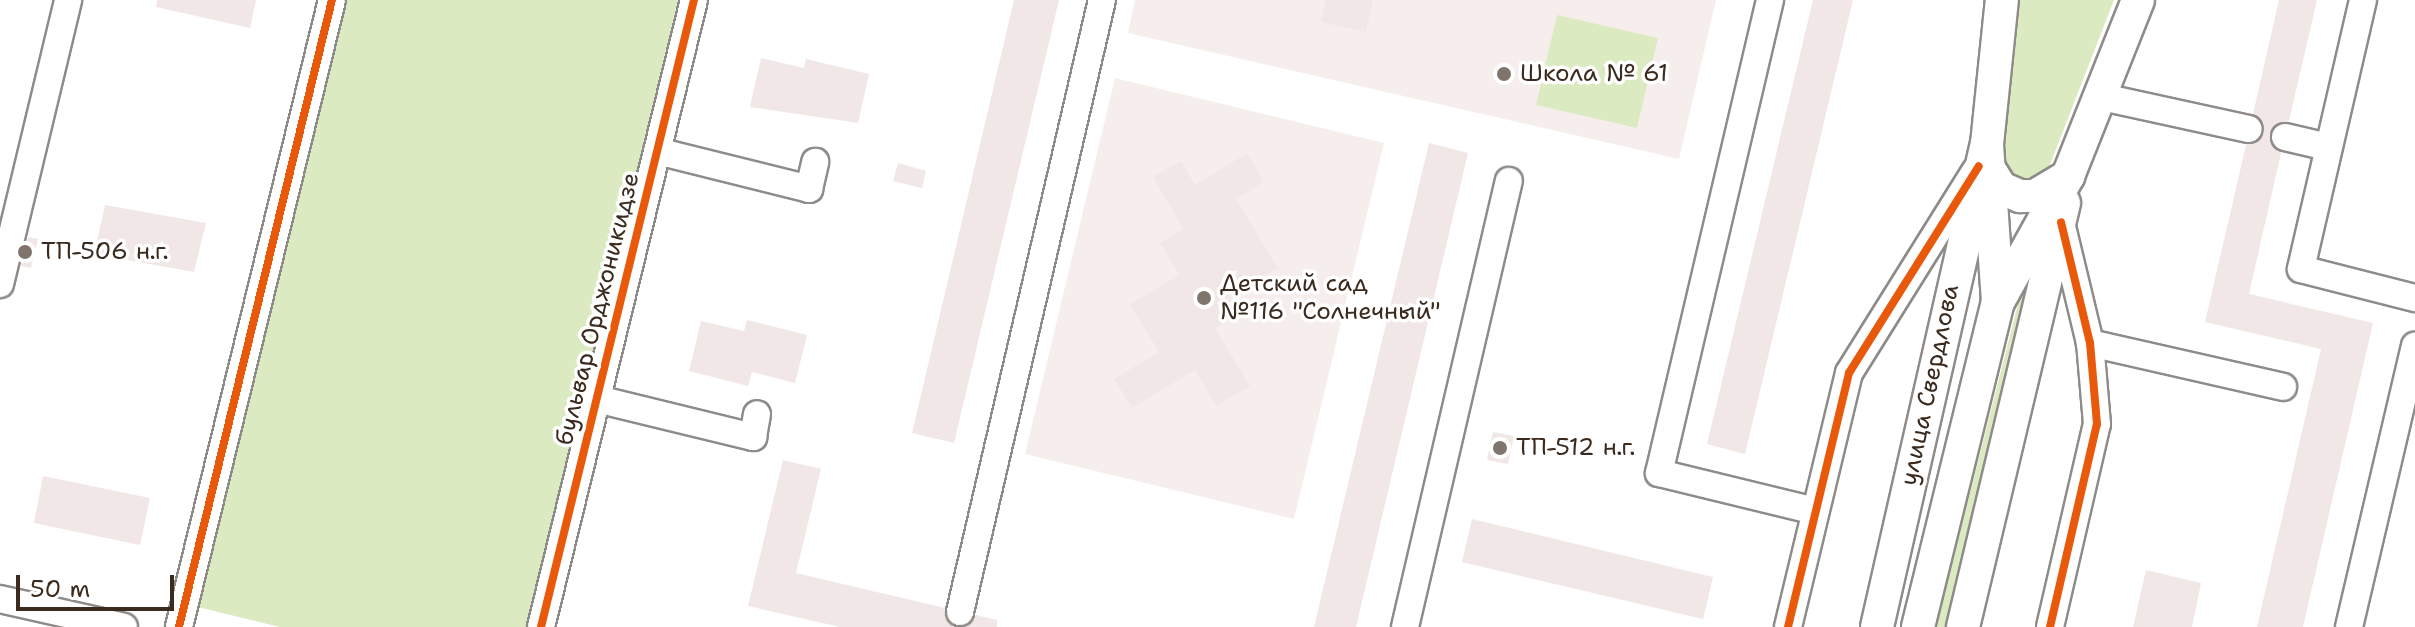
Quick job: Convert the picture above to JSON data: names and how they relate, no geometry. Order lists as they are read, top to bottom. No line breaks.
{"streets":{"main road":["улица Свердлова"],"street":["бульвар Орджоникидзе"]},"places":["Школа № 61","ТП-506 н.г.","Детский сад №116 \"Солнечный\"","ТП-512 н.г."],"scale_bar":"50 m"}
